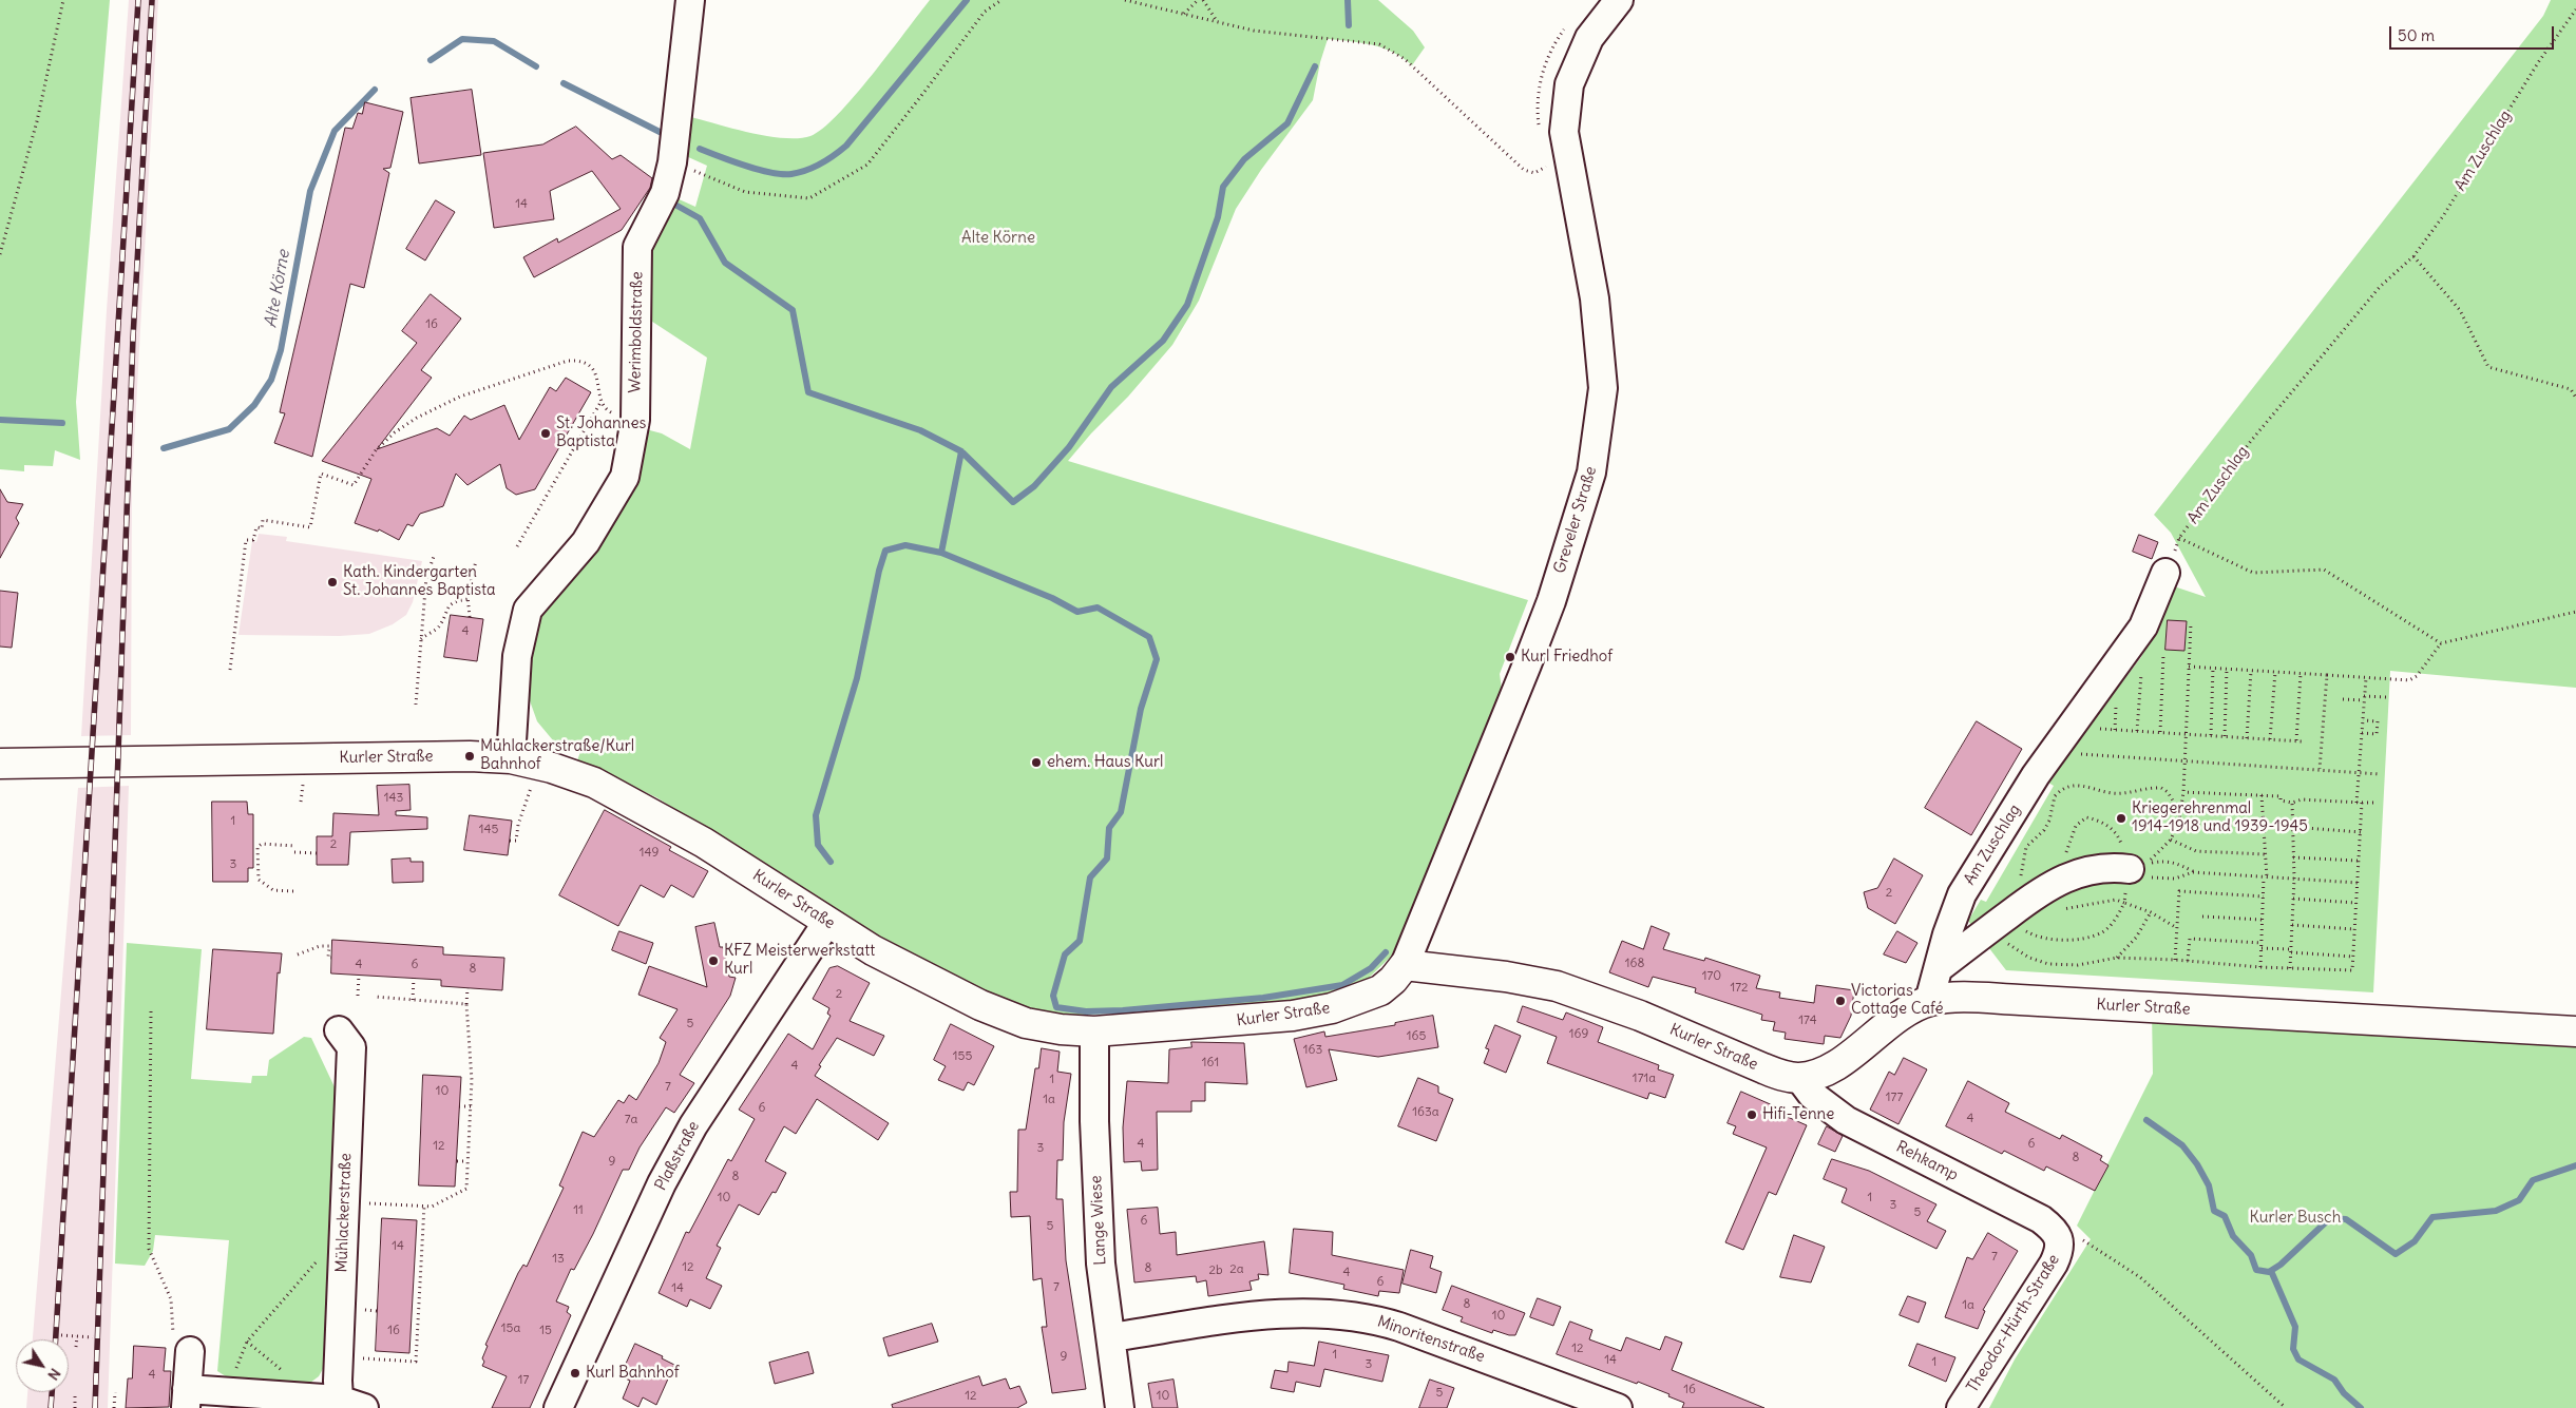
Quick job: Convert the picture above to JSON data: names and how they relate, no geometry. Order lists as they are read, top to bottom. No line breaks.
{"streets":{"main road":["Kurler Straße"],"street":["Am Zuschlag","Werimboldstraße","Greveler Straße","Plaßstraße","Rehkamp","Mühlackerstraße","Lange Wiese","Theodor-Hürth-Straße","Minoritenstraße"]},"crossings":[["Am Zuschlag","Kurler Straße"],["Werimboldstraße","Kurler Straße"],["Greveler Straße","Kurler Straße"],["Kurler Straße","Plaßstraße"],["Kurler Straße","Rehkamp"],["Kurler Straße","Lange Wiese"],["Rehkamp","Theodor-Hürth-Straße"],["Lange Wiese","Minoritenstraße"]],"water":["Alte Körne"],"parks":["Alte Körne","Kurler Busch"],"places":["St. Johannes Baptista","Kath. Kindergarten St. Johannes Baptista","Kurl Friedhof","Mühlackerstraße/Kurl Bahnhof","ehem. Haus Kurl","Kriegerehrenmal 1914-1918 und 1939-1945","KFZ Meisterwerkstatt Kurl","Victorias Cottage Café","Hifi-Tenne","Kurl Bahnhof"],"house_numbers":["14","16","4","143","1","145","2","149","3","2","168","4","6","8","170","172","2","174","5","169","165","163","155","161","4","171a","1","7","10","177","1a","6","163a","4","7a","4","6","12","3","8","9","8","10","1","3","11","5","6","5","14","7","13","12","8","2a","2b","4","6","7","14","8","1a","10","15a","16","15","12","1","9","14","1","3","4","17","16","5","12","10"],"scale_bar":"50 m","north":"bottom right"}
